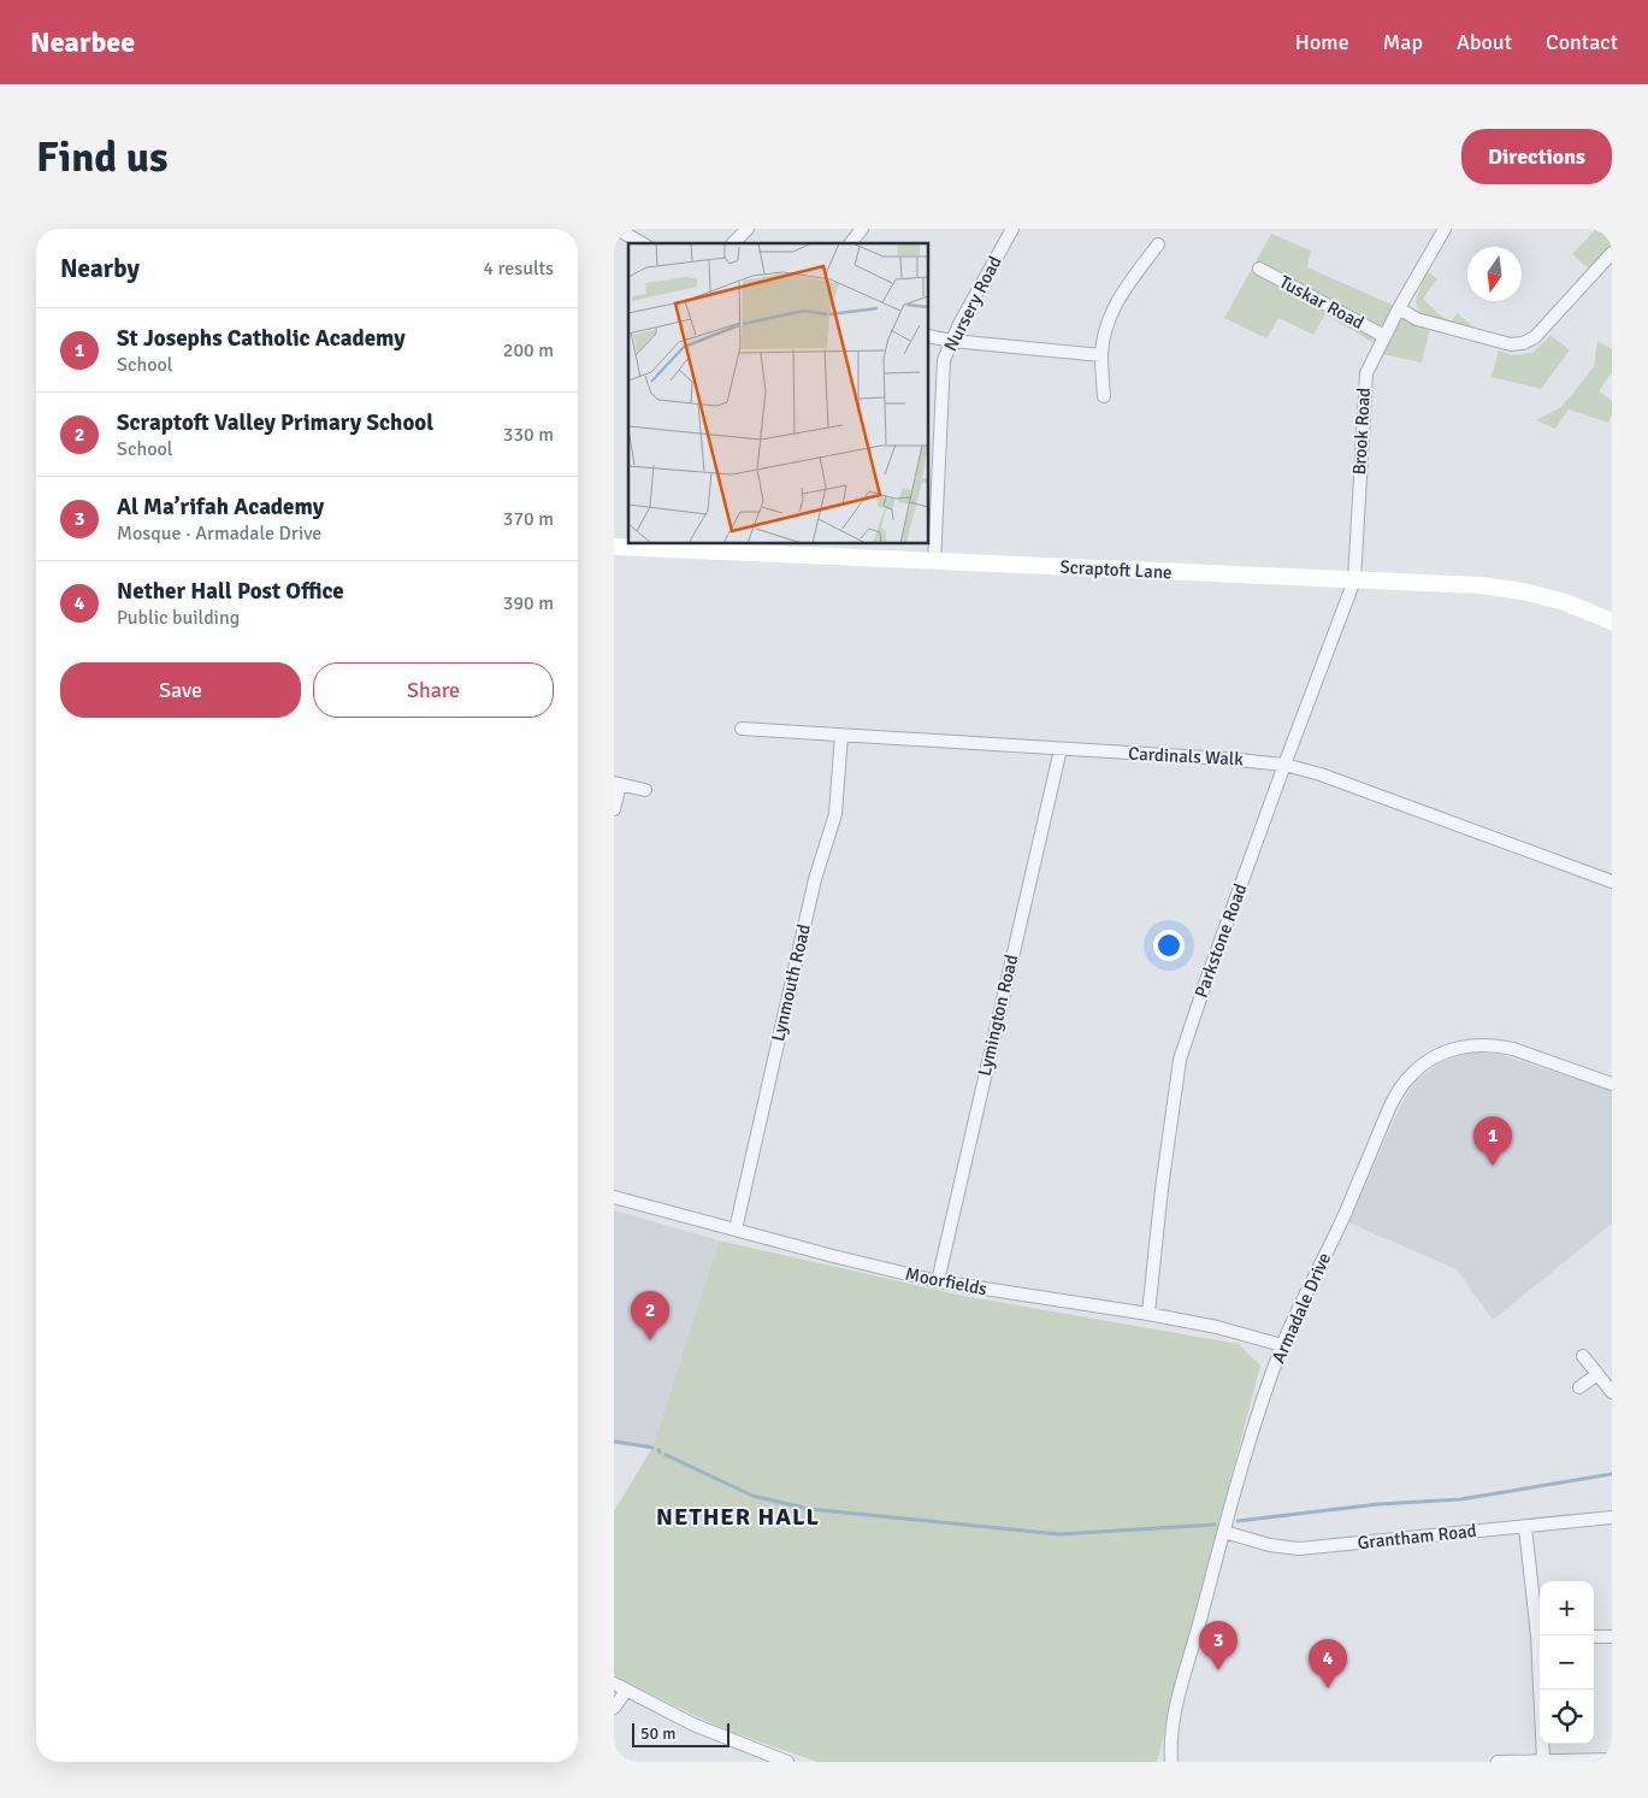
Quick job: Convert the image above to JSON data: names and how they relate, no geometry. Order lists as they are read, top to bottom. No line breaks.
{"streets":{"street":["Tuskar Road","Nursery Road","Brook Road","Scraptoft Lane","Cardinals Walk","Parkstone Road","Lynmouth Road","Lymington Road","Moorfields","Armadale Drive","Grantham Road"]},"crossings":[["Tuskar Road","Brook Road"],["Nursery Road","Scraptoft Lane"],["Brook Road","Scraptoft Lane"],["Brook Road","Parkstone Road"],["Scraptoft Lane","Parkstone Road"],["Cardinals Walk","Parkstone Road"],["Cardinals Walk","Lynmouth Road"],["Cardinals Walk","Lymington Road"],["Parkstone Road","Moorfields"],["Lynmouth Road","Moorfields"],["Lymington Road","Moorfields"],["Moorfields","Armadale Drive"],["Armadale Drive","Grantham Road"]],"districts":["NETHER HALL"],"scale_bar":"50 m","north":"bottom","page":{"header":"Nearbee","nav":["Home","Map","About","Contact"],"buttons":["Directions",["Save","Share"]],"title":"Find us","heading":["Nearby","4 results"],"list":[{"mark":"1","name":"St Josephs Catholic Academy","note":"School","value":"200 m"},{"mark":"2","name":"Scraptoft Valley Primary School","note":"School","value":"330 m"},{"mark":"3","name":"Al Ma’rifah Academy","note":"Mosque · Armadale Drive","value":"370 m"},{"mark":"4","name":"Nether Hall Post Office","note":"Public building","value":"390 m"}],"pins":["1","2","3","4"],"map_buttons":["+","−"],"scale":"50 m"}}
